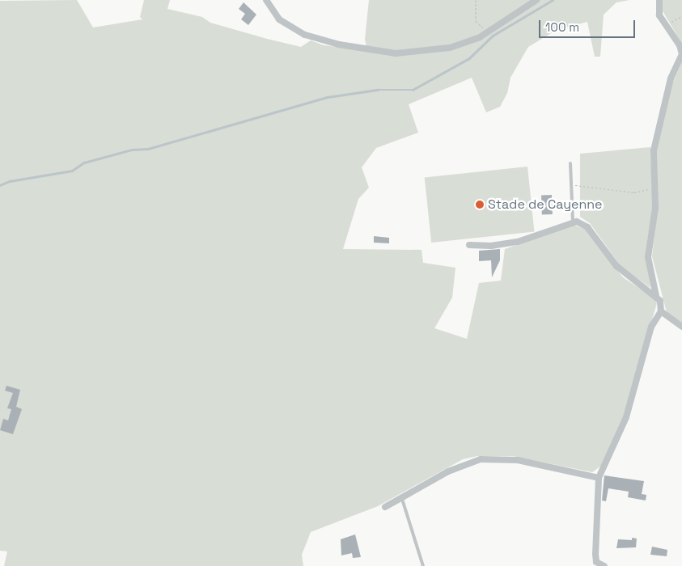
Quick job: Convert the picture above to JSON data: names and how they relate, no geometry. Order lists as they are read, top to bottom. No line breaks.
{"places":["Stade de Cayenne"],"scale_bar":"100 m"}
